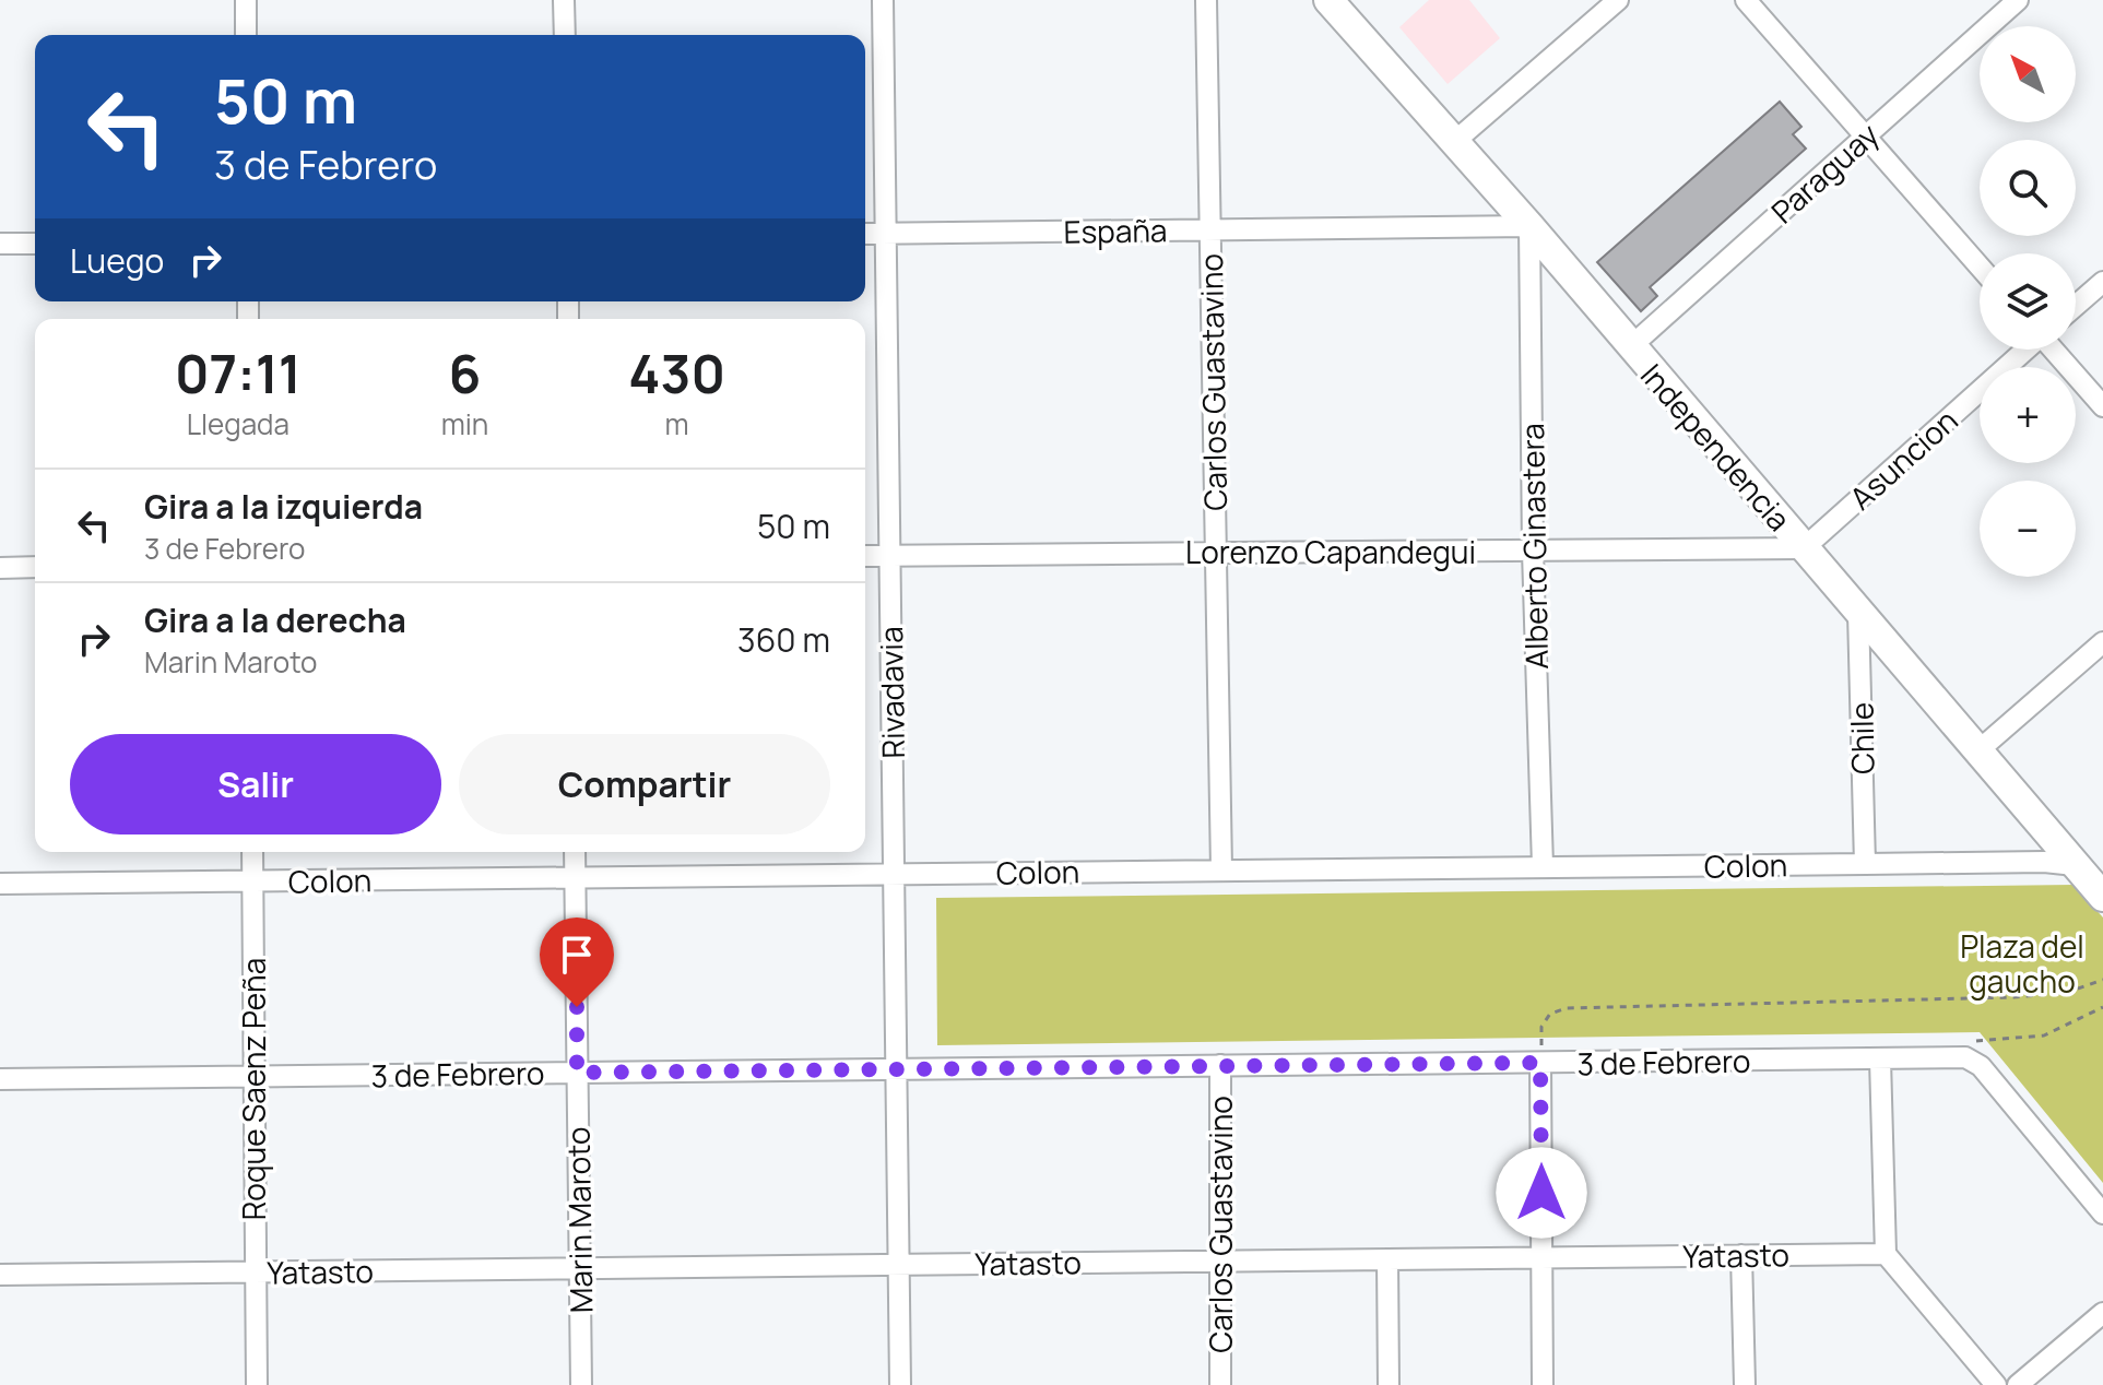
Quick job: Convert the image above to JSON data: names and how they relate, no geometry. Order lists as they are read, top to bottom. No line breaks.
{"streets":{"main road":["Independencia"],"street":["Paraguay","España","Carlos Guastavino","Asuncion","Alberto Ginastera","Lorenzo Capandegui","Rivadavia","Chile","Colon","3 de Febrero","Roque Saenz Peña","Marin Maroto","Yatasto"]},"crossings":[["Paraguay","Independencia"],["España","Carlos Guastavino"],["España","Independencia"],["España","Alberto Ginastera"],["España","Rivadavia"],["Carlos Guastavino","Lorenzo Capandegui"],["Carlos Guastavino","Colon"],["Carlos Guastavino","3 de Febrero"],["Carlos Guastavino","Yatasto"],["Independencia","Asuncion"],["Independencia","Alberto Ginastera"],["Independencia","Lorenzo Capandegui"],["Independencia","Chile"],["Independencia","Colon"],["Asuncion","Lorenzo Capandegui"],["Alberto Ginastera","Lorenzo Capandegui"],["Alberto Ginastera","Colon"],["Lorenzo Capandegui","Rivadavia"],["Rivadavia","Colon"],["Rivadavia","3 de Febrero"],["Rivadavia","Yatasto"],["Chile","Colon"],["Colon","Roque Saenz Peña"],["Colon","Marin Maroto"],["3 de Febrero","Roque Saenz Peña"],["3 de Febrero","Marin Maroto"],["Roque Saenz Peña","Yatasto"],["Marin Maroto","Yatasto"]],"parks":["Plaza del gaucho"],"north":"top left","page":{"map_buttons":["+","−"],"turn":["50 m","3 de Febrero"],"then":"Luego","eta":["07:11","Llegada","6","min","430","m"],"list":[{"name":"Gira a la izquierda","note":"3 de Febrero","value":"50 m"},{"name":"Gira a la derecha","note":"Marin Maroto","value":"360 m"}],"buttons":["Salir","Compartir"]}}
